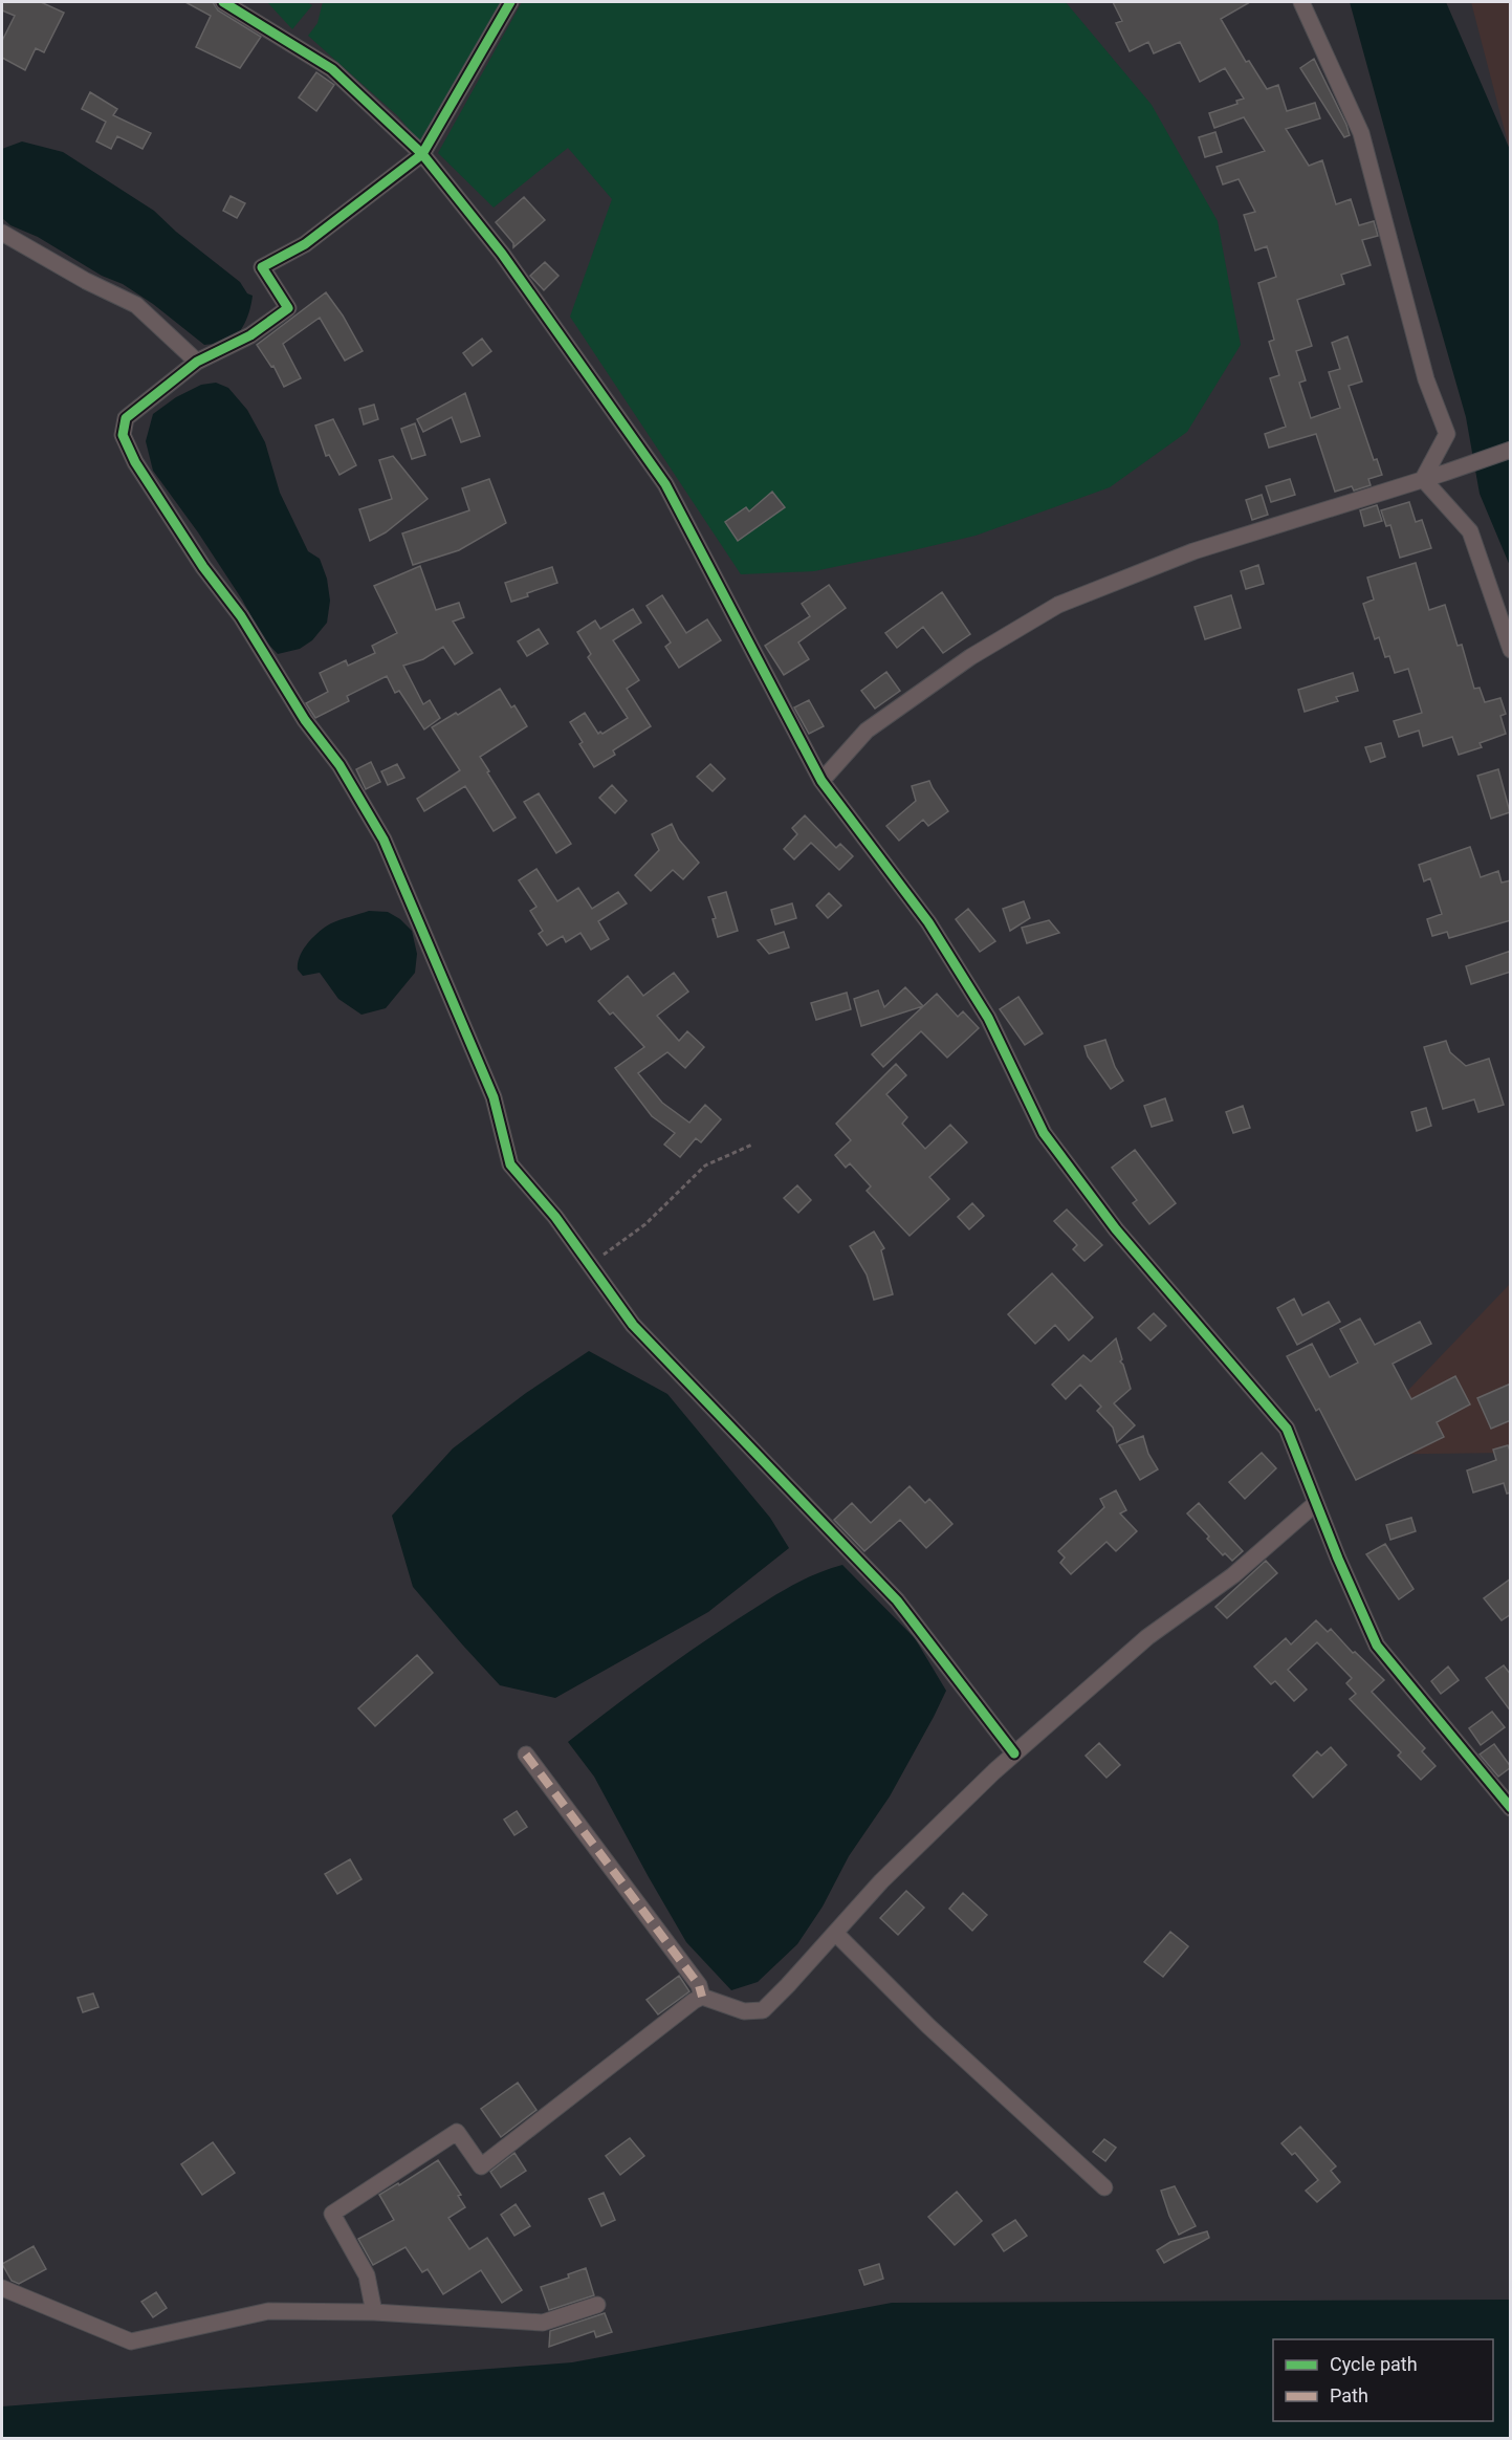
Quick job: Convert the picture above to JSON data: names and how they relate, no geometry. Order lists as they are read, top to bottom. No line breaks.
{"legend":["Cycle path","Path"]}
